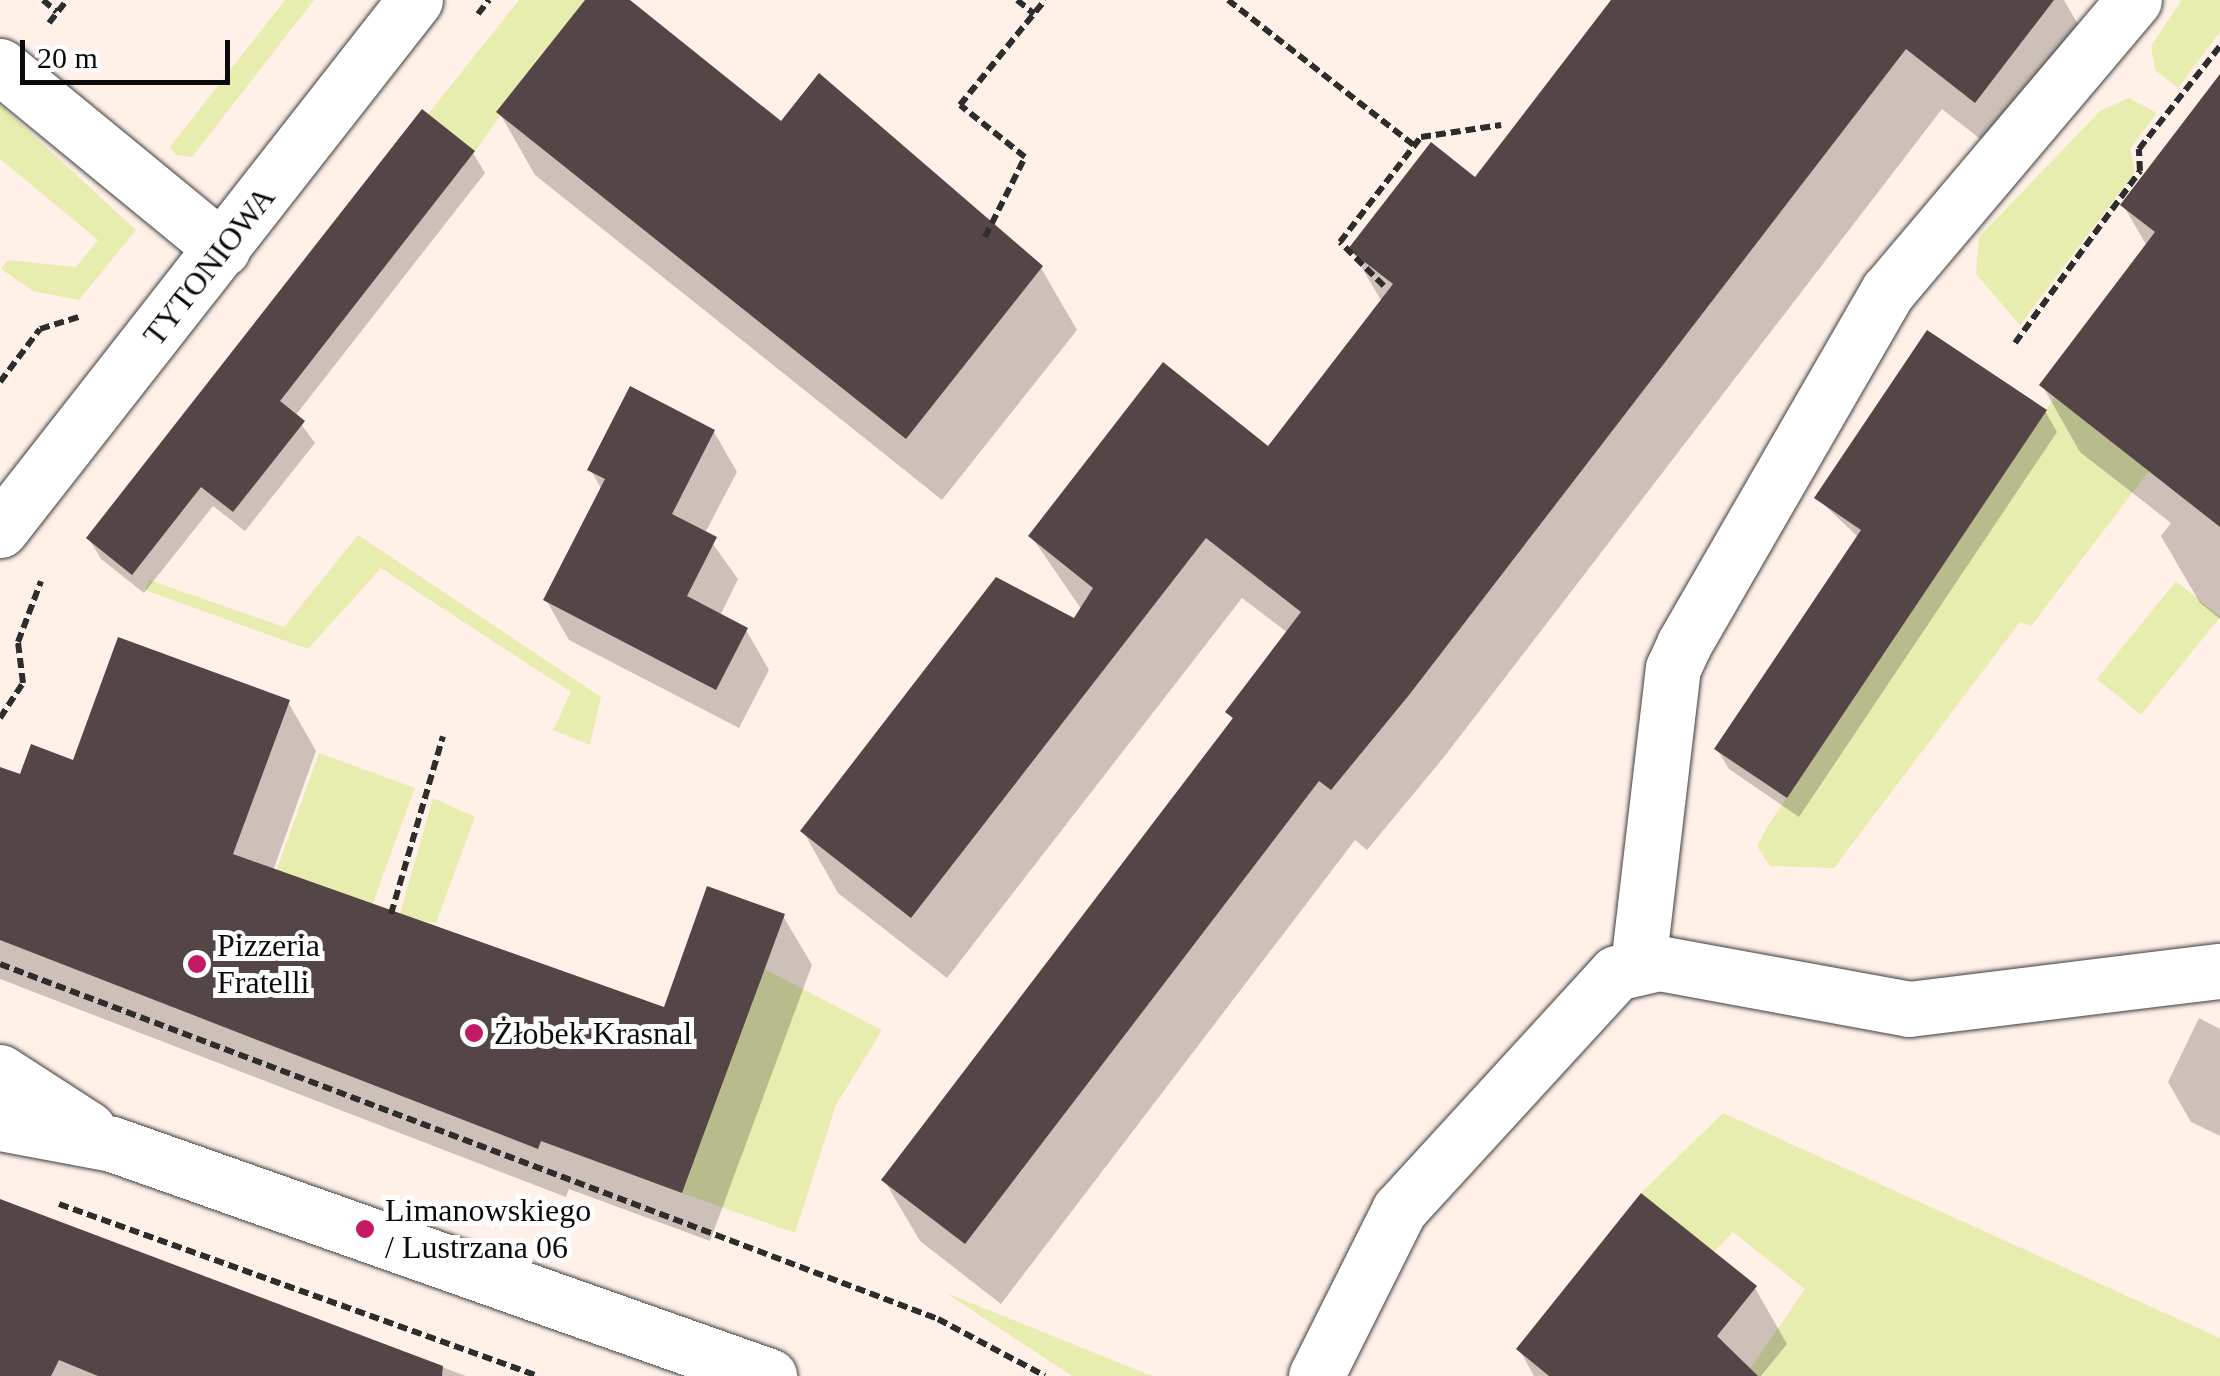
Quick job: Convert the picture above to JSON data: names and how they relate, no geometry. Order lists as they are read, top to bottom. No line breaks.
{"streets":{"street":["TYTONIOWA"]},"places":["Pizzeria Fratelli","Żłobek Krasnal","Limanowskiego / Lustrzana 06"],"scale_bar":"20 m"}
